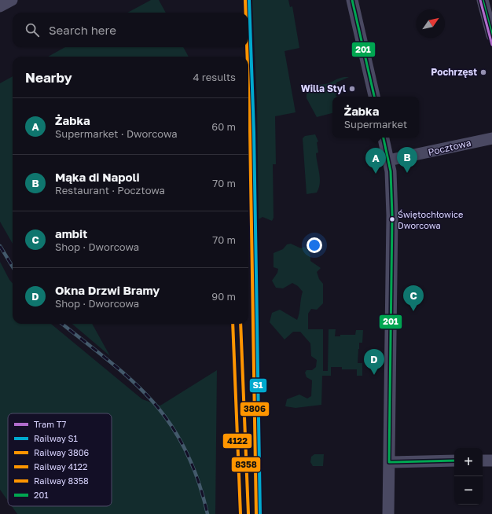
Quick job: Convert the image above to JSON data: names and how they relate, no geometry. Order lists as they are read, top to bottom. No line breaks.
{"streets":{"street":["Pocztowa"]},"places":["Pochrzęst","Willa Styl","Świętochłowice Dworcowa"],"lines":["tram line T7","rail line S1","rail line 3806","transit line 201","rail line 4122","rail line 8358"],"legend":["Tram T7","Railway S1","Railway 3806","Railway 4122","Railway 8358","201"],"north":"top right","page":{"search":"Search here","heading":["Nearby","4 results"],"popup":["Żabka","Supermarket"],"list":[{"mark":"A","name":"Żabka","note":"Supermarket · Dworcowa","value":"60 m"},{"mark":"B","name":"Mąka di Napoli","note":"Restaurant · Pocztowa","value":"70 m"},{"mark":"C","name":"ambit","note":"Shop · Dworcowa","value":"70 m"},{"mark":"D","name":"Okna Drzwi Bramy","note":"Shop · Dworcowa","value":"90 m"}],"pins":["B","A","C","D"],"map_buttons":["+","−"]}}
